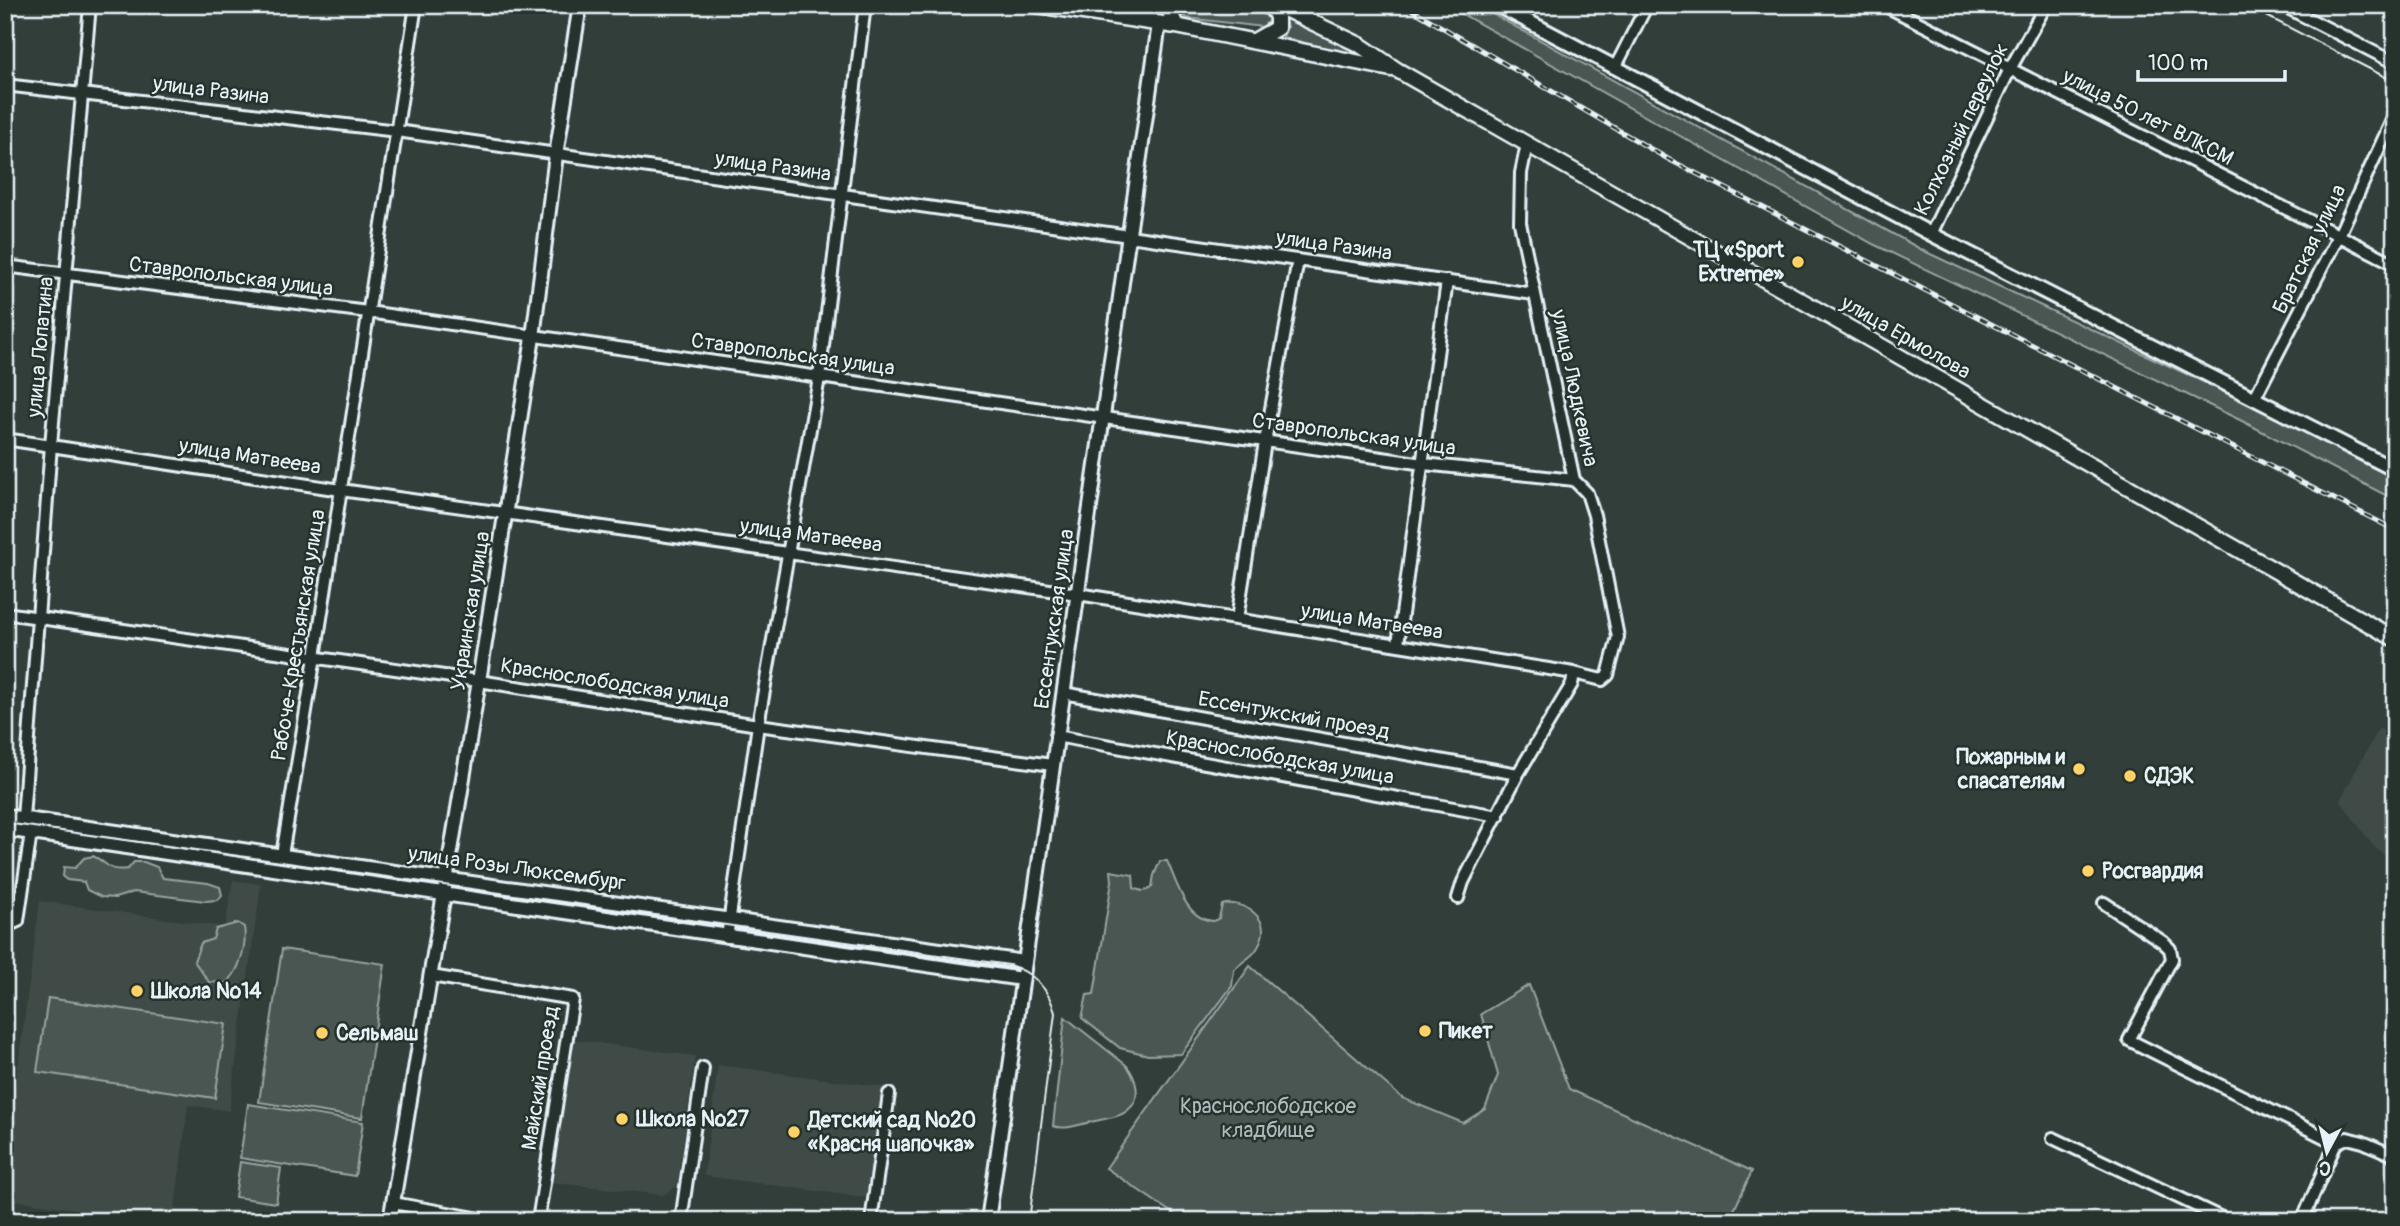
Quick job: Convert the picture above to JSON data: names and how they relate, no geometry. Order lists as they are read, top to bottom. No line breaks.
{"streets":{"main road":["улица Ермолова"],"street":["улица Разина","улица 50 лет ВЛКСМ","Колхозный переулок","Братская улица","Ставропольская улица","улица Лопатина","улица Людкевича","улица Матвеева","Украинская улица","Ессентукская улица","Рабоче-Крестьянская улица","Краснослободская улица","Ессентукский проезд","улица Розы Люксембург","Майский проезд"]},"crossings":[["улица Разина","улица Лопатина"],["улица Разина","улица Людкевича"],["улица Разина","Украинская улица"],["улица Разина","Ессентукская улица"],["улица Разина","Рабоче-Крестьянская улица"],["улица 50 лет ВЛКСМ","Колхозный переулок"],["улица 50 лет ВЛКСМ","Братская улица"],["Ставропольская улица","улица Лопатина"],["Ставропольская улица","улица Людкевича"],["Ставропольская улица","Украинская улица"],["Ставропольская улица","Ессентукская улица"],["Ставропольская улица","Рабоче-Крестьянская улица"],["улица Ермолова","улица Людкевича"],["улица Лопатина","улица Матвеева"],["улица Лопатина","Краснослободская улица"],["улица Лопатина","улица Розы Люксембург"],["улица Людкевича","улица Матвеева"],["улица Матвеева","Украинская улица"],["улица Матвеева","Ессентукская улица"],["улица Матвеева","Рабоче-Крестьянская улица"],["Украинская улица","Краснослободская улица"],["Украинская улица","улица Розы Люксембург"],["Украинская улица","Майский проезд"],["Ессентукская улица","Краснослободская улица"],["Ессентукская улица","Ессентукский проезд"],["Ессентукская улица","улица Розы Люксембург"],["Рабоче-Крестьянская улица","Краснослободская улица"],["Рабоче-Крестьянская улица","улица Розы Люксембург"]],"parks":["Краснослободское кладбище"],"places":["ТЦ «Sport Extreme»","Пожарным и спасателям","СДЭК","Росгвардия","Школа №14","Пикет","Сельмаш","Школа №27","Детский сад №20 «Красня шапочка»"],"scale_bar":"100 m","north":"bottom"}
